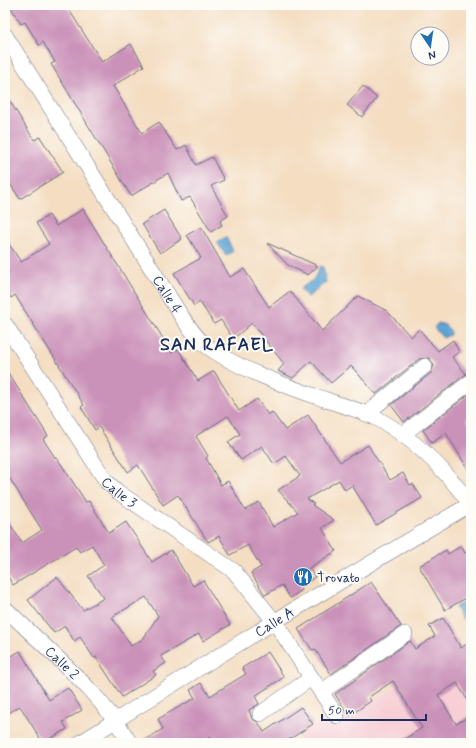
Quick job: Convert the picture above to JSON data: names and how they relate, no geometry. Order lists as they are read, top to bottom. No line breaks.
{"streets":{"street":["Calle 4","Calle 3","Calle A","Calle 2"]},"crossings":[["Calle 4","Calle A"],["Calle 3","Calle A"],["Calle A","Calle 2"]],"districts":["SAN RAFAEL"],"places":{"restaurant":["Trovato"]},"scale_bar":"50 m","north":"bottom"}
